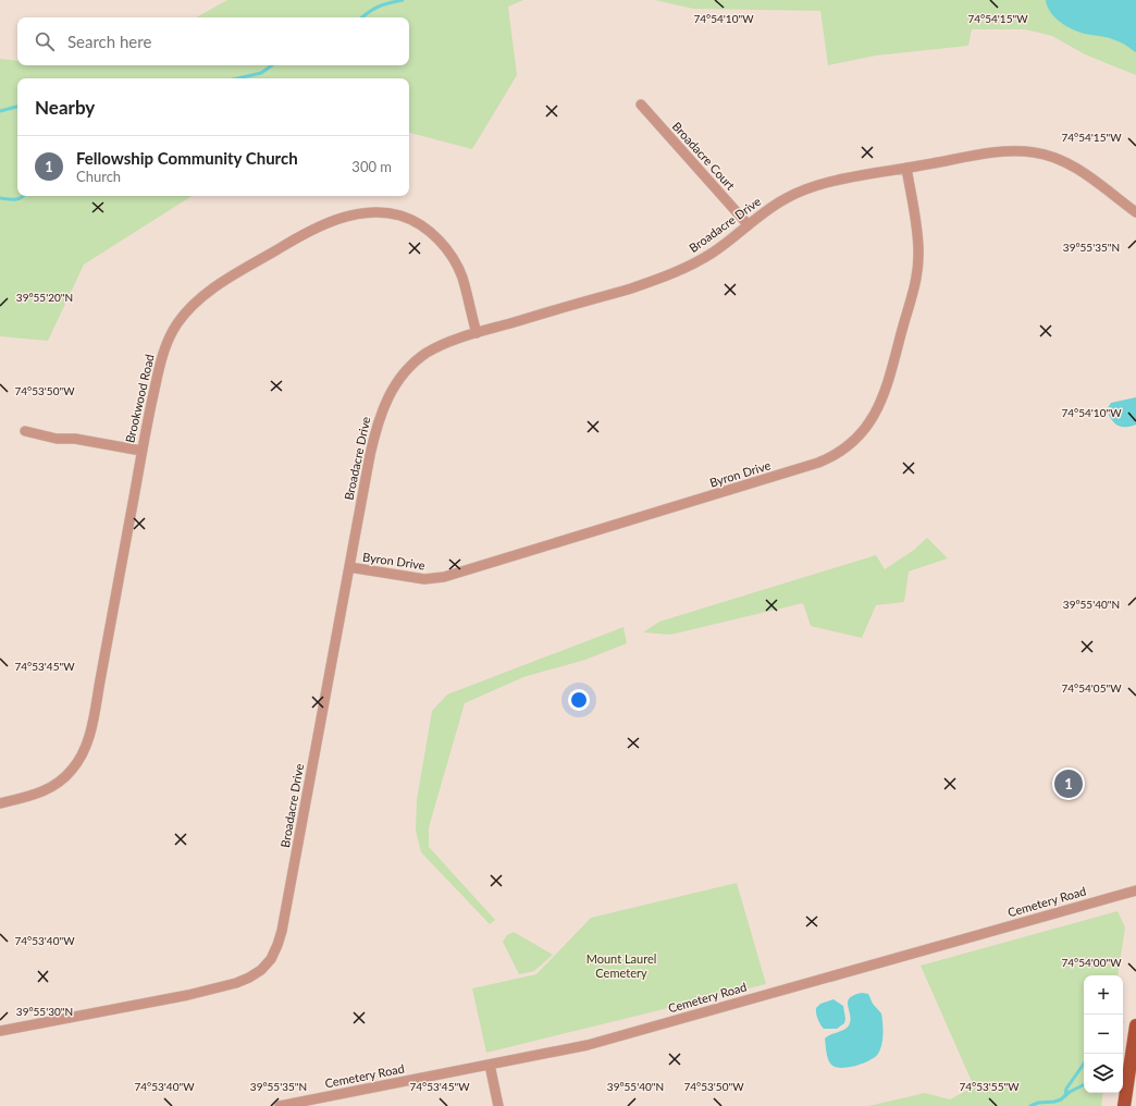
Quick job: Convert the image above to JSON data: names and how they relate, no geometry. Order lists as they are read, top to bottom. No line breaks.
{"streets":{"street":["Broadacre Court","Broadacre Drive","Brookwood Road","Byron Drive","Cemetery Road"]},"crossings":[["Broadacre Court","Broadacre Drive"],["Broadacre Drive","Brookwood Road"],["Broadacre Drive","Byron Drive"]],"parks":["Mount Laurel Cemetery"],"page":{"search":"Search here","heading":"Nearby","list":[{"mark":"1","name":"Fellowship Community Church","note":"Church","value":"300 m"}],"pins":"1","map_buttons":["+","−"]},"coordinates":["74°54'10\"W","74°54'15\"W","39°55'35\"N","39°55'20\"N","74°53'50\"W","39°55'40\"N","74°53'45\"W","74°54'05\"W","74°53'40\"W","74°54'00\"W","39°55'30\"N","74°53'55\"W"]}
